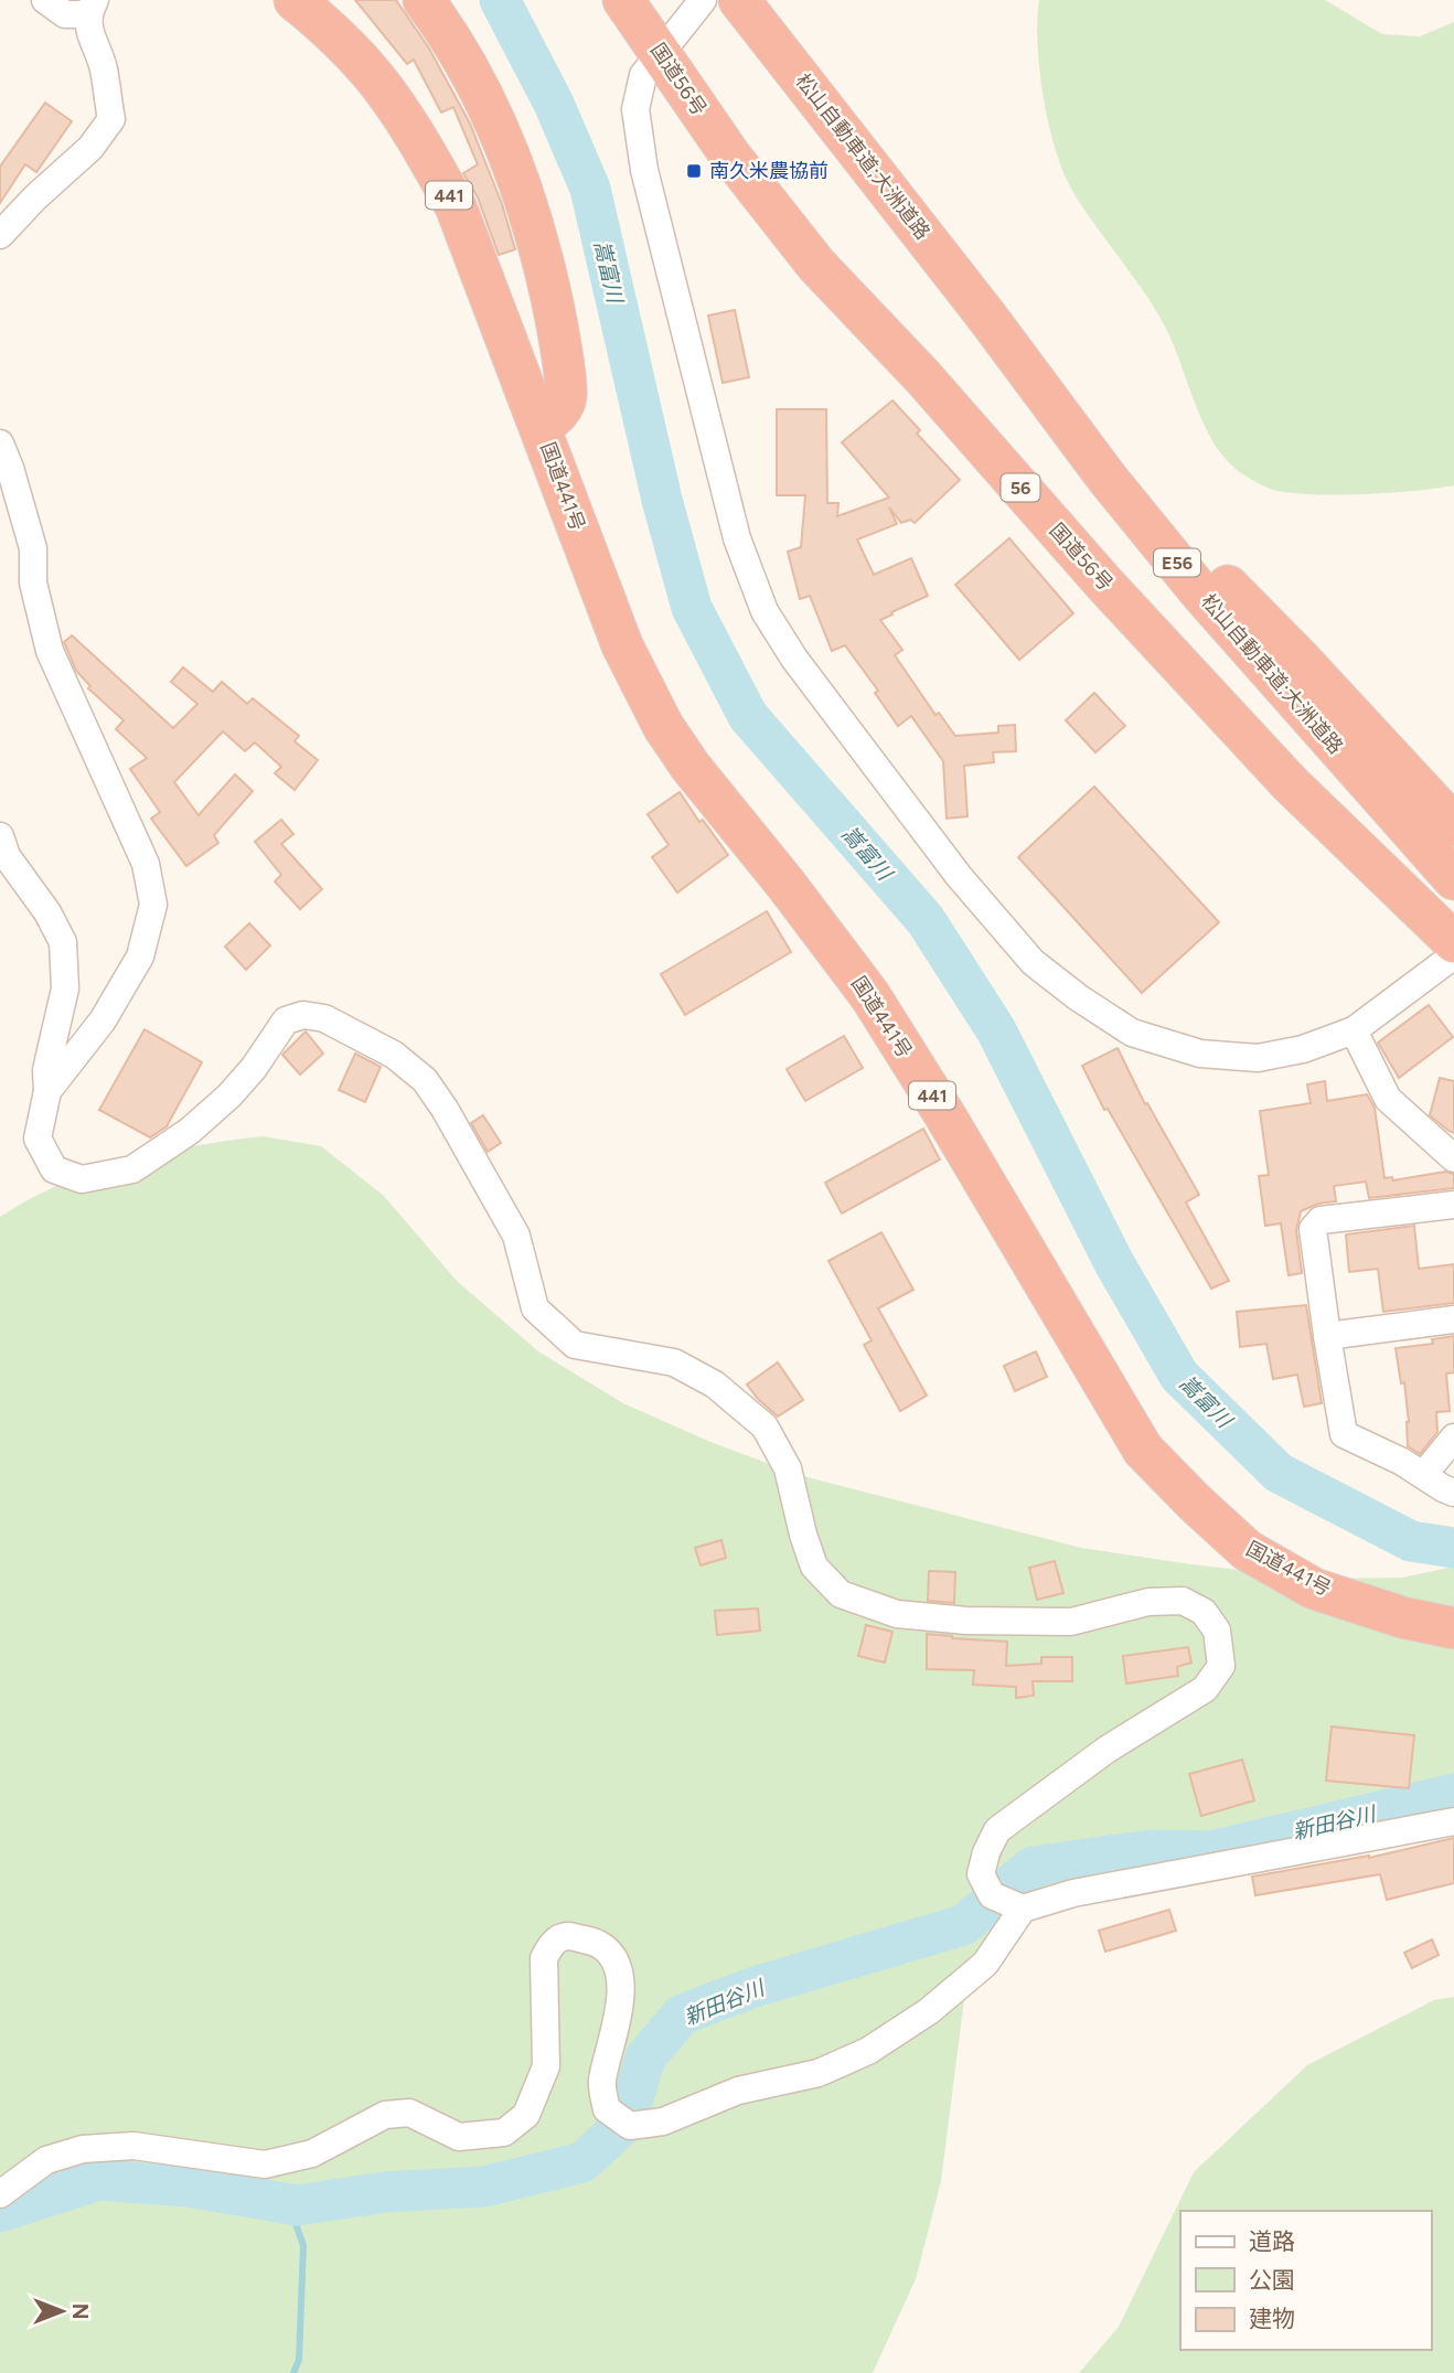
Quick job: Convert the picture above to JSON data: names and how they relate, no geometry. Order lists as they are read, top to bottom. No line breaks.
{"streets":{"highway":["国道56号","松山自動車道;大洲道路","441","国道441号","56","E56"]},"water":["嵩富川","新田谷川"],"places":{"transit":["南久米農協前"]},"legend":["道路","公園","建物"],"north":"right"}
